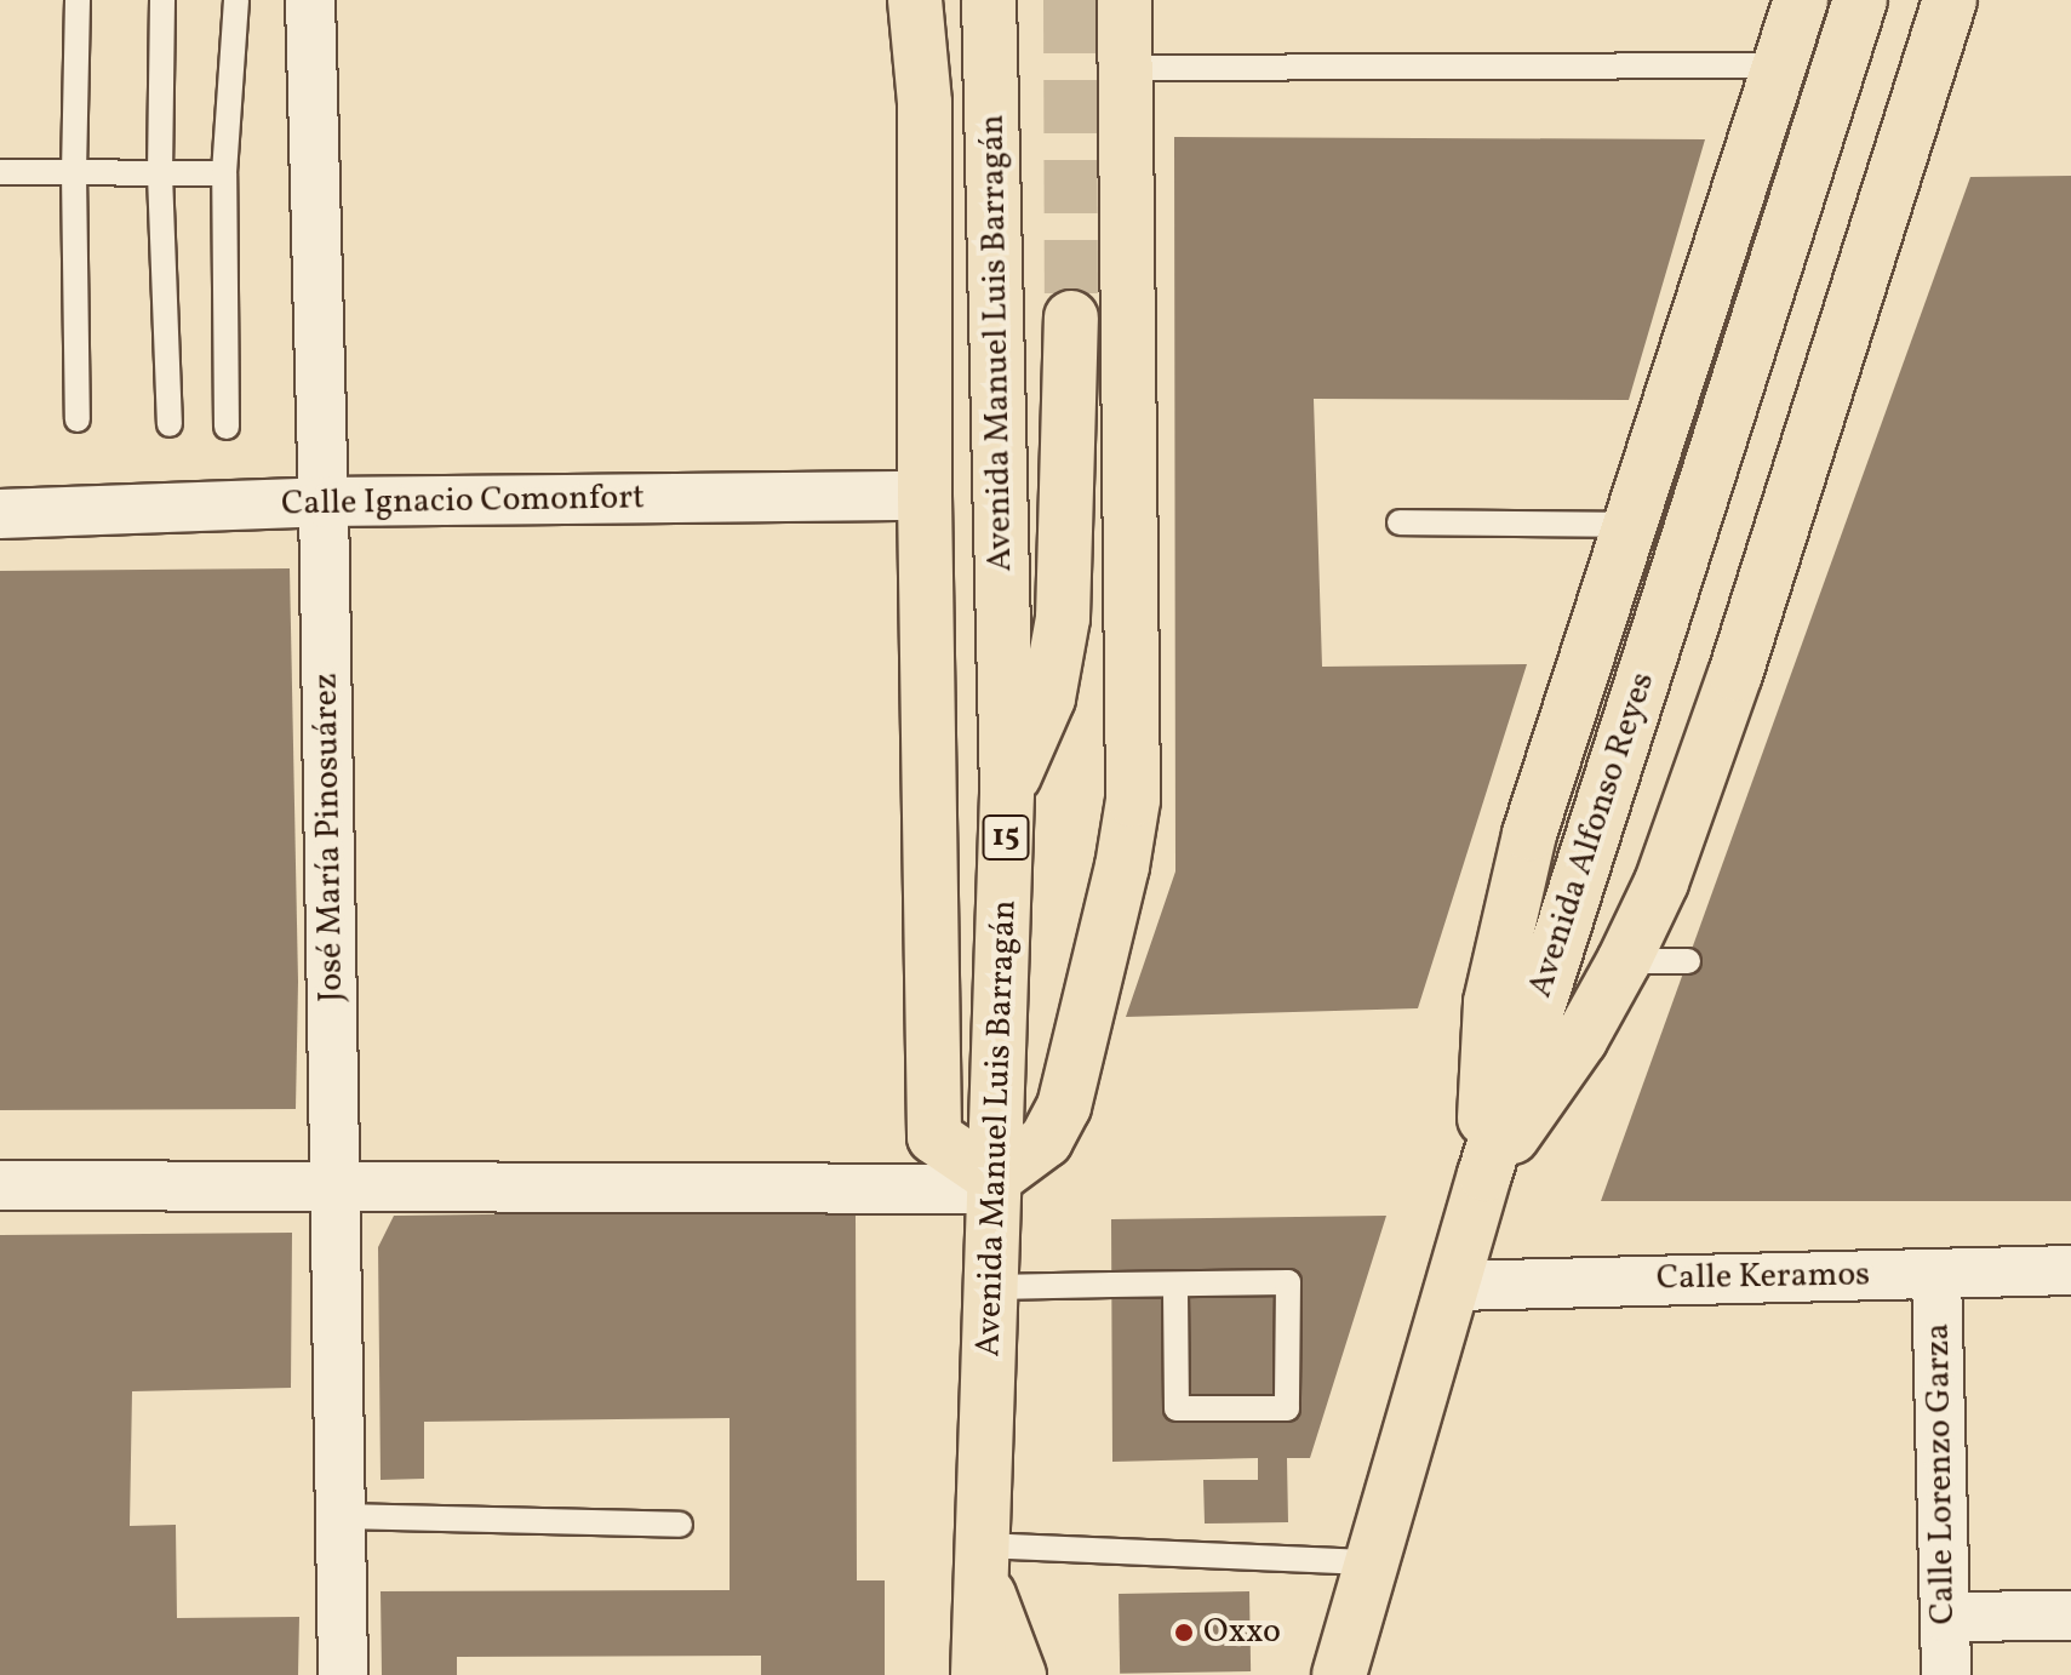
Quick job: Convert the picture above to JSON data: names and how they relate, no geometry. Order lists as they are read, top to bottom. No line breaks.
{"streets":{"highway":["Avenida Manuel Luis Barragán","Avenida Alfonso Reyes","15"],"street":["Calle Ignacio Comonfort","José María Pinosuárez","Calle Keramos","Calle Lorenzo Garza"]},"crossings":[["Calle Ignacio Comonfort","José María Pinosuárez"],["Avenida Alfonso Reyes","Calle Keramos"],["Calle Keramos","Calle Lorenzo Garza"]],"places":["Oxxo"]}
